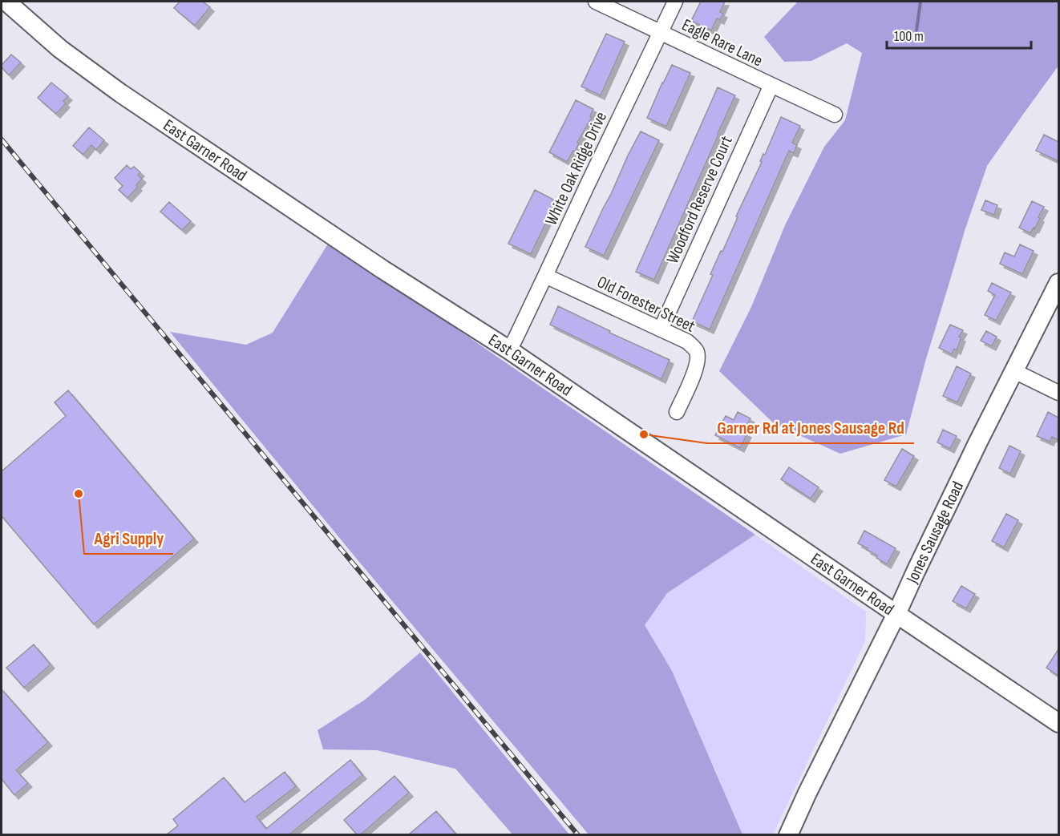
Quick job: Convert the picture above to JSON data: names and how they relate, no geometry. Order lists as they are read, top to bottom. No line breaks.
{"streets":{"main road":["East Garner Road","Jones Sausage Road"],"street":["Eagle Rare Lane","White Oak Ridge Drive","Woodford Reserve Court","Old Forester Street"]},"crossings":[["Eagle Rare Lane","White Oak Ridge Drive"],["Eagle Rare Lane","Woodford Reserve Court"],["East Garner Road","White Oak Ridge Drive"],["East Garner Road","Jones Sausage Road"],["White Oak Ridge Drive","Old Forester Street"],["Woodford Reserve Court","Old Forester Street"]],"places":["Garner Rd at Jones Sausage Rd","Agri Supply"],"scale_bar":"100 m"}
